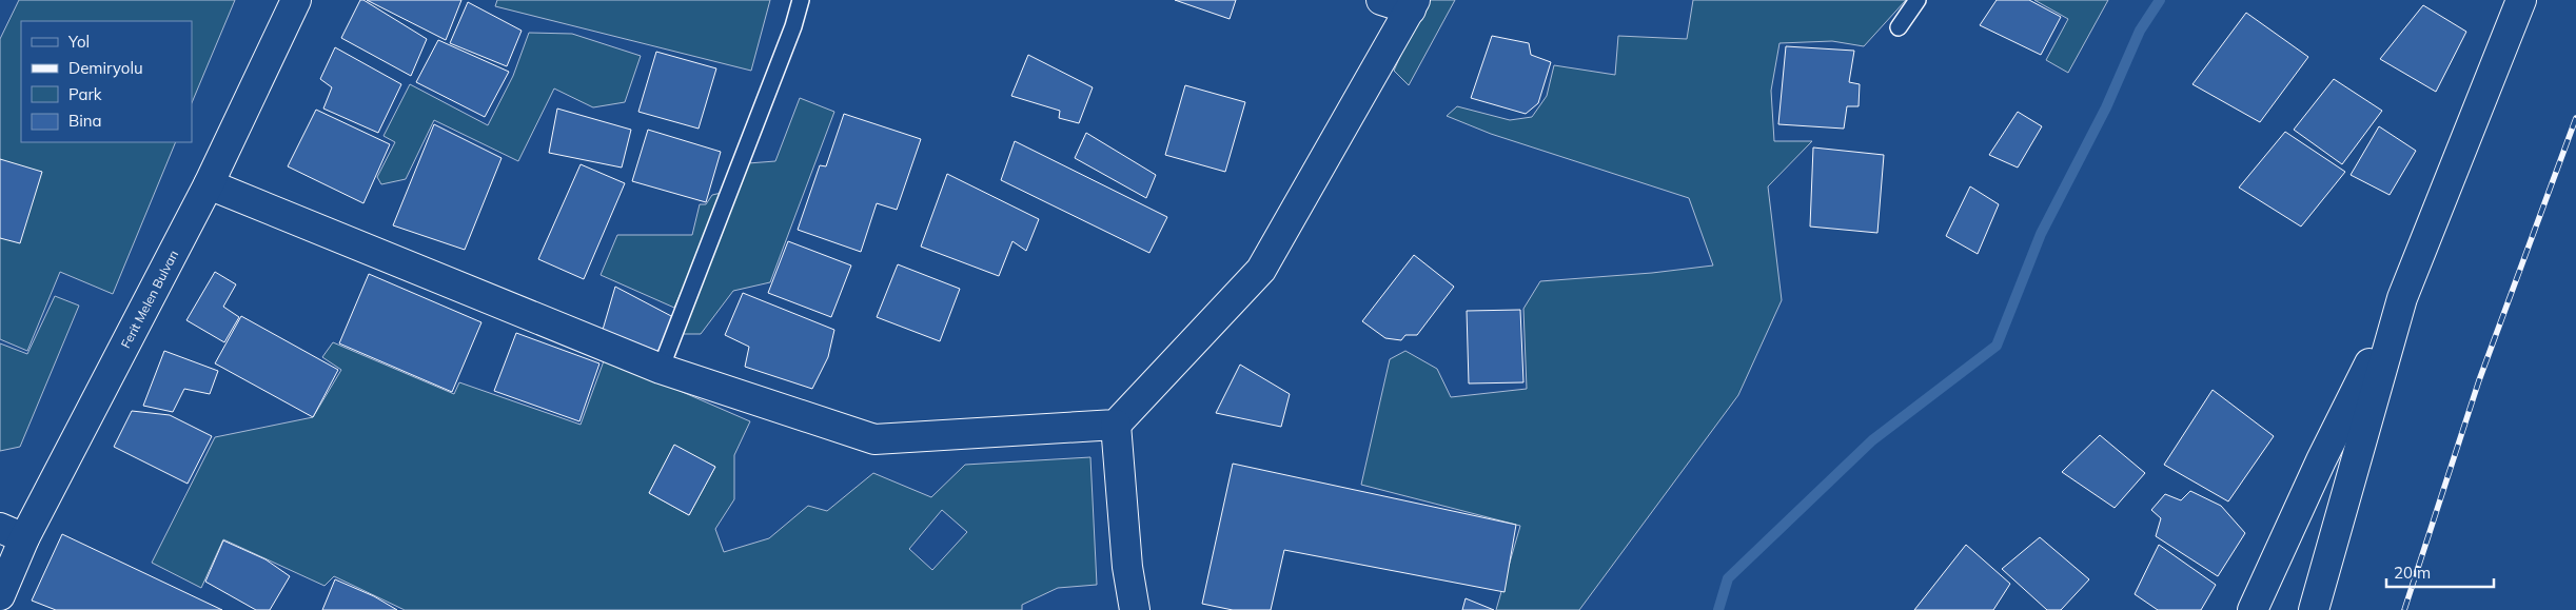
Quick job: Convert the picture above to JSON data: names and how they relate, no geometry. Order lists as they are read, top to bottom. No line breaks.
{"streets":{"street":["Ferit Melen Bulvarı"]},"legend":["Yol","Demiryolu","Park","Bina"],"scale_bar":"20 m"}
